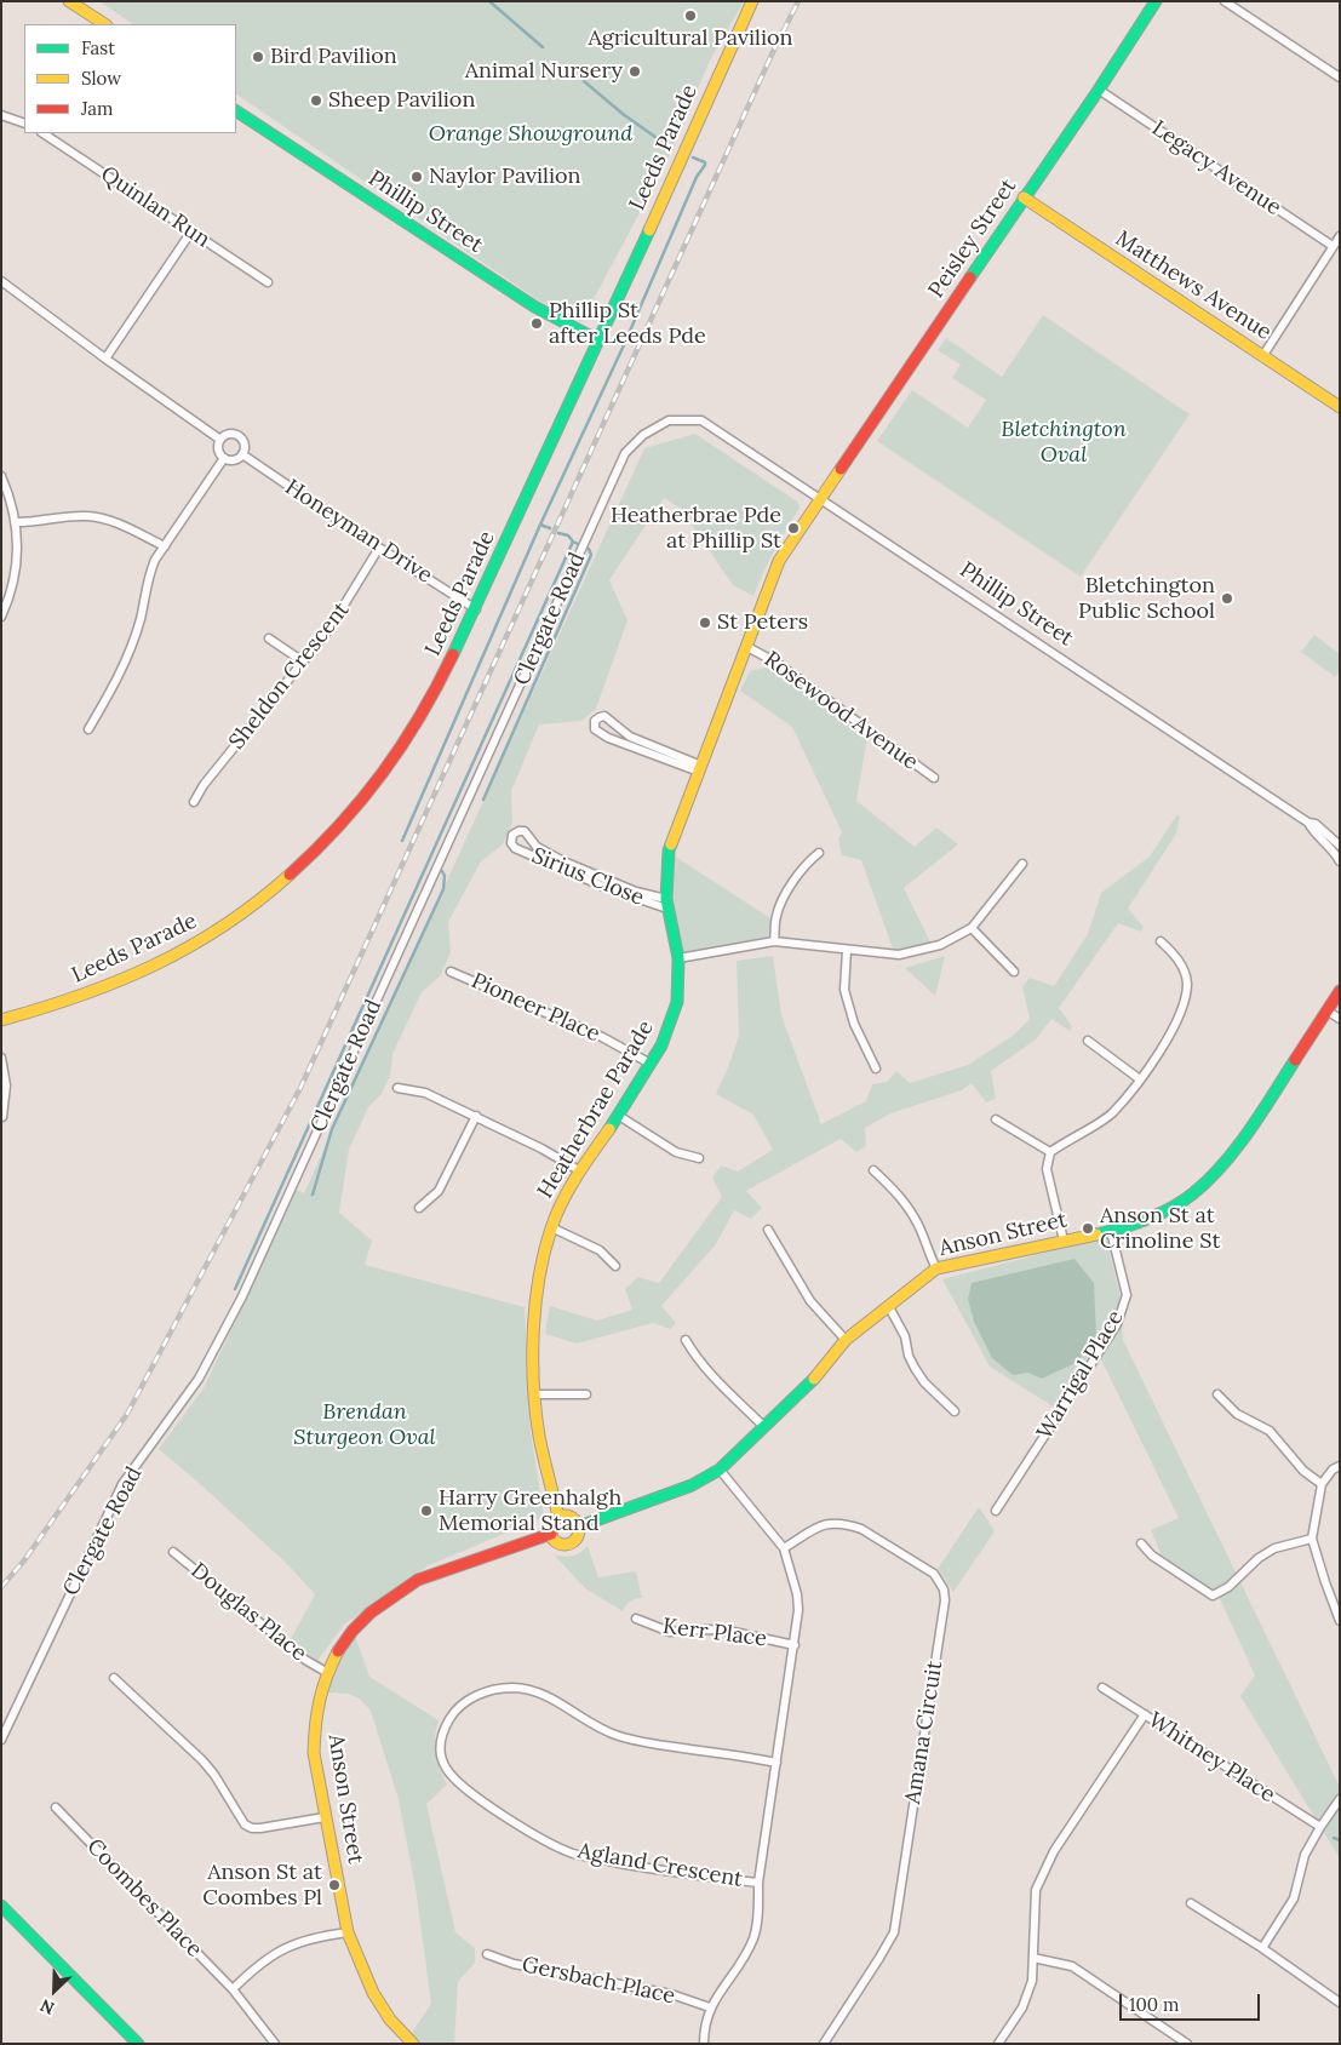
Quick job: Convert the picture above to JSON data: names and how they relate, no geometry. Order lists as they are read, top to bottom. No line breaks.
{"streets":{"street":["Leeds Parade","Legacy Avenue","Quinlan Run","Phillip Street","Peisley Street","Matthews Avenue","Honeyman Drive","Clergate Road","Sheldon Crescent","Rosewood Avenue","Sirius Close","Pioneer Place","Heatherbrae Parade","Anson Street","Warrigal Place","Douglas Place","Kerr Place","Amana Circuit","Whitney Place","Agland Crescent","Coombes Place","Gersbach Place"]},"crossings":[["Leeds Parade","Phillip Street"],["Leeds Parade","Honeyman Drive"],["Legacy Avenue","Peisley Street"],["Phillip Street","Peisley Street"],["Phillip Street","Clergate Road"],["Phillip Street","Heatherbrae Parade"],["Peisley Street","Matthews Avenue"],["Peisley Street","Heatherbrae Parade"],["Honeyman Drive","Sheldon Crescent"],["Rosewood Avenue","Heatherbrae Parade"],["Sirius Close","Heatherbrae Parade"],["Pioneer Place","Heatherbrae Parade"],["Heatherbrae Parade","Anson Street"],["Anson Street","Warrigal Place"],["Anson Street","Douglas Place"]],"parks":["Orange Showground","Bletchington Oval","Brendan Sturgeon Oval"],"places":["Agricultural Pavilion","Bird Pavilion","Animal Nursery","Sheep Pavilion","Naylor Pavilion","Phillip St after Leeds Pde","Heatherbrae Pde at Phillip St","Bletchington Public School","St Peters","Anson St at Crinoline St","Harry Greenhalgh Memorial Stand","Anson St at Coombes Pl"],"legend":["Fast","Slow","Jam"],"scale_bar":"100 m","north":"bottom left"}
